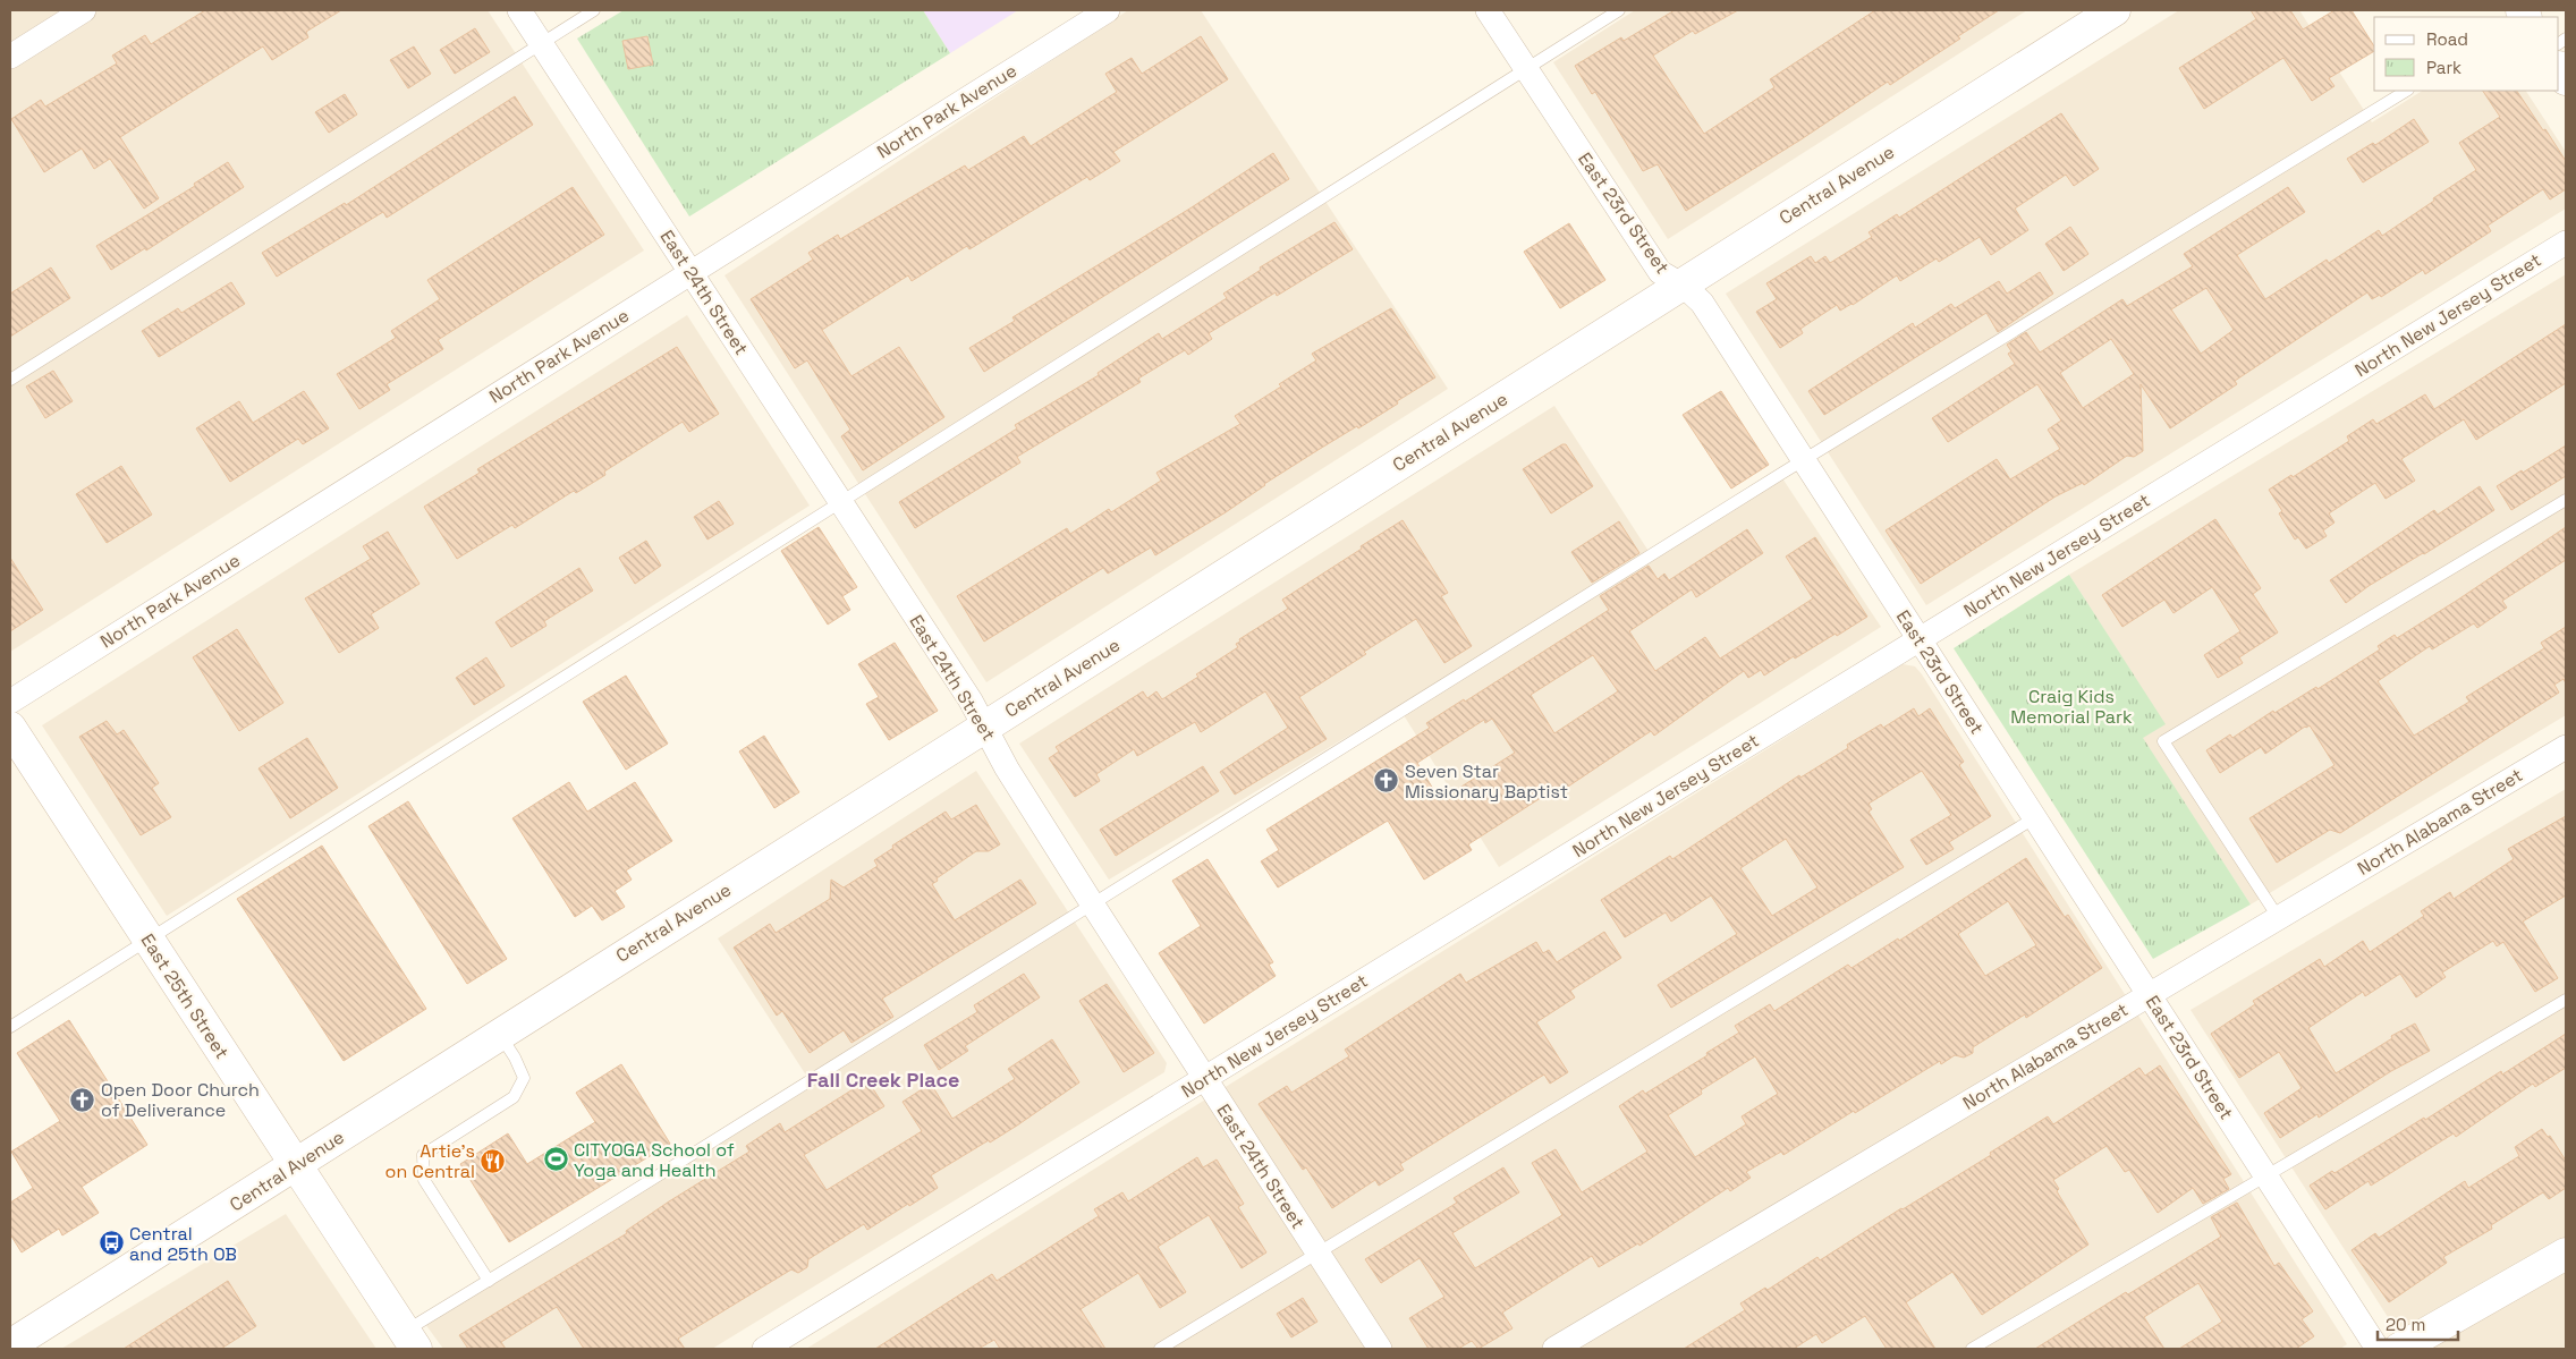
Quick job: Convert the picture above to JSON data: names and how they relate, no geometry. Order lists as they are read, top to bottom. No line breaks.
{"streets":{"main road":["Central Avenue","East 25th Street"],"street":["North Park Avenue","East 23rd Street","East 24th Street","North New Jersey Street","North Alabama Street"]},"crossings":[["North Park Avenue","East 24th Street"],["Central Avenue","East 23rd Street"],["Central Avenue","East 24th Street"],["Central Avenue","East 25th Street"],["East 23rd Street","North New Jersey Street"],["East 23rd Street","North Alabama Street"],["East 24th Street","North New Jersey Street"]],"districts":["Fall Creek Place"],"parks":["Craig Kids Memorial Park"],"places":{"church":["Seven Star Missionary Baptist","Open Door Church of Deliverance"],"sports":["CITYOGA School of Yoga and Health"],"restaurant":["Artie's on Central"],"bus stop":["Central and 25th OB"]},"legend":["Road","Park"],"scale_bar":"20 m"}
